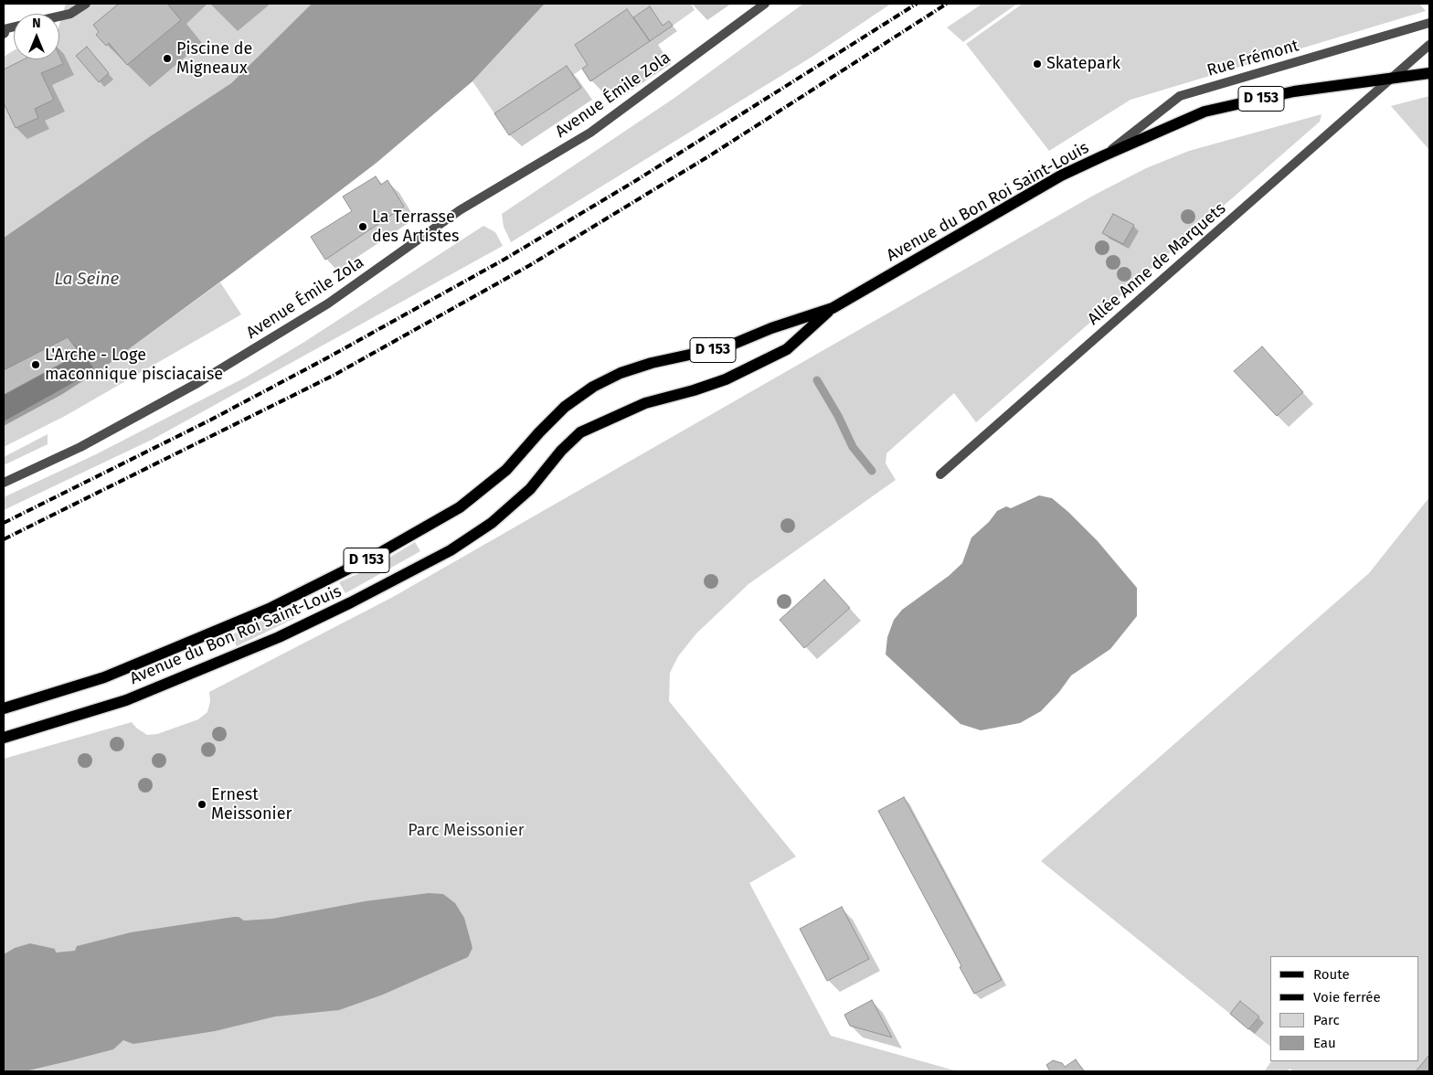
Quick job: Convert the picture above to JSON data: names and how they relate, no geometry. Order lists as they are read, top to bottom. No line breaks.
{"streets":{"main road":["D 153","Avenue du Bon Roi Saint-Louis"],"street":["Rue Frémont","Avenue Émile Zola","Allée Anne de Marquets"]},"crossings":[["Rue Frémont","Avenue du Bon Roi Saint-Louis"],["Avenue du Bon Roi Saint-Louis","Allée Anne de Marquets"]],"water":["La Seine"],"parks":["Parc Meissonier"],"places":["Piscine de Migneaux","Skatepark","La Terrasse des Artistes","L'Arche - Loge maconnique pisciacaise","Ernest Meissonier"],"legend":["Route","Voie ferrée","Parc","Eau"],"north":"top"}
